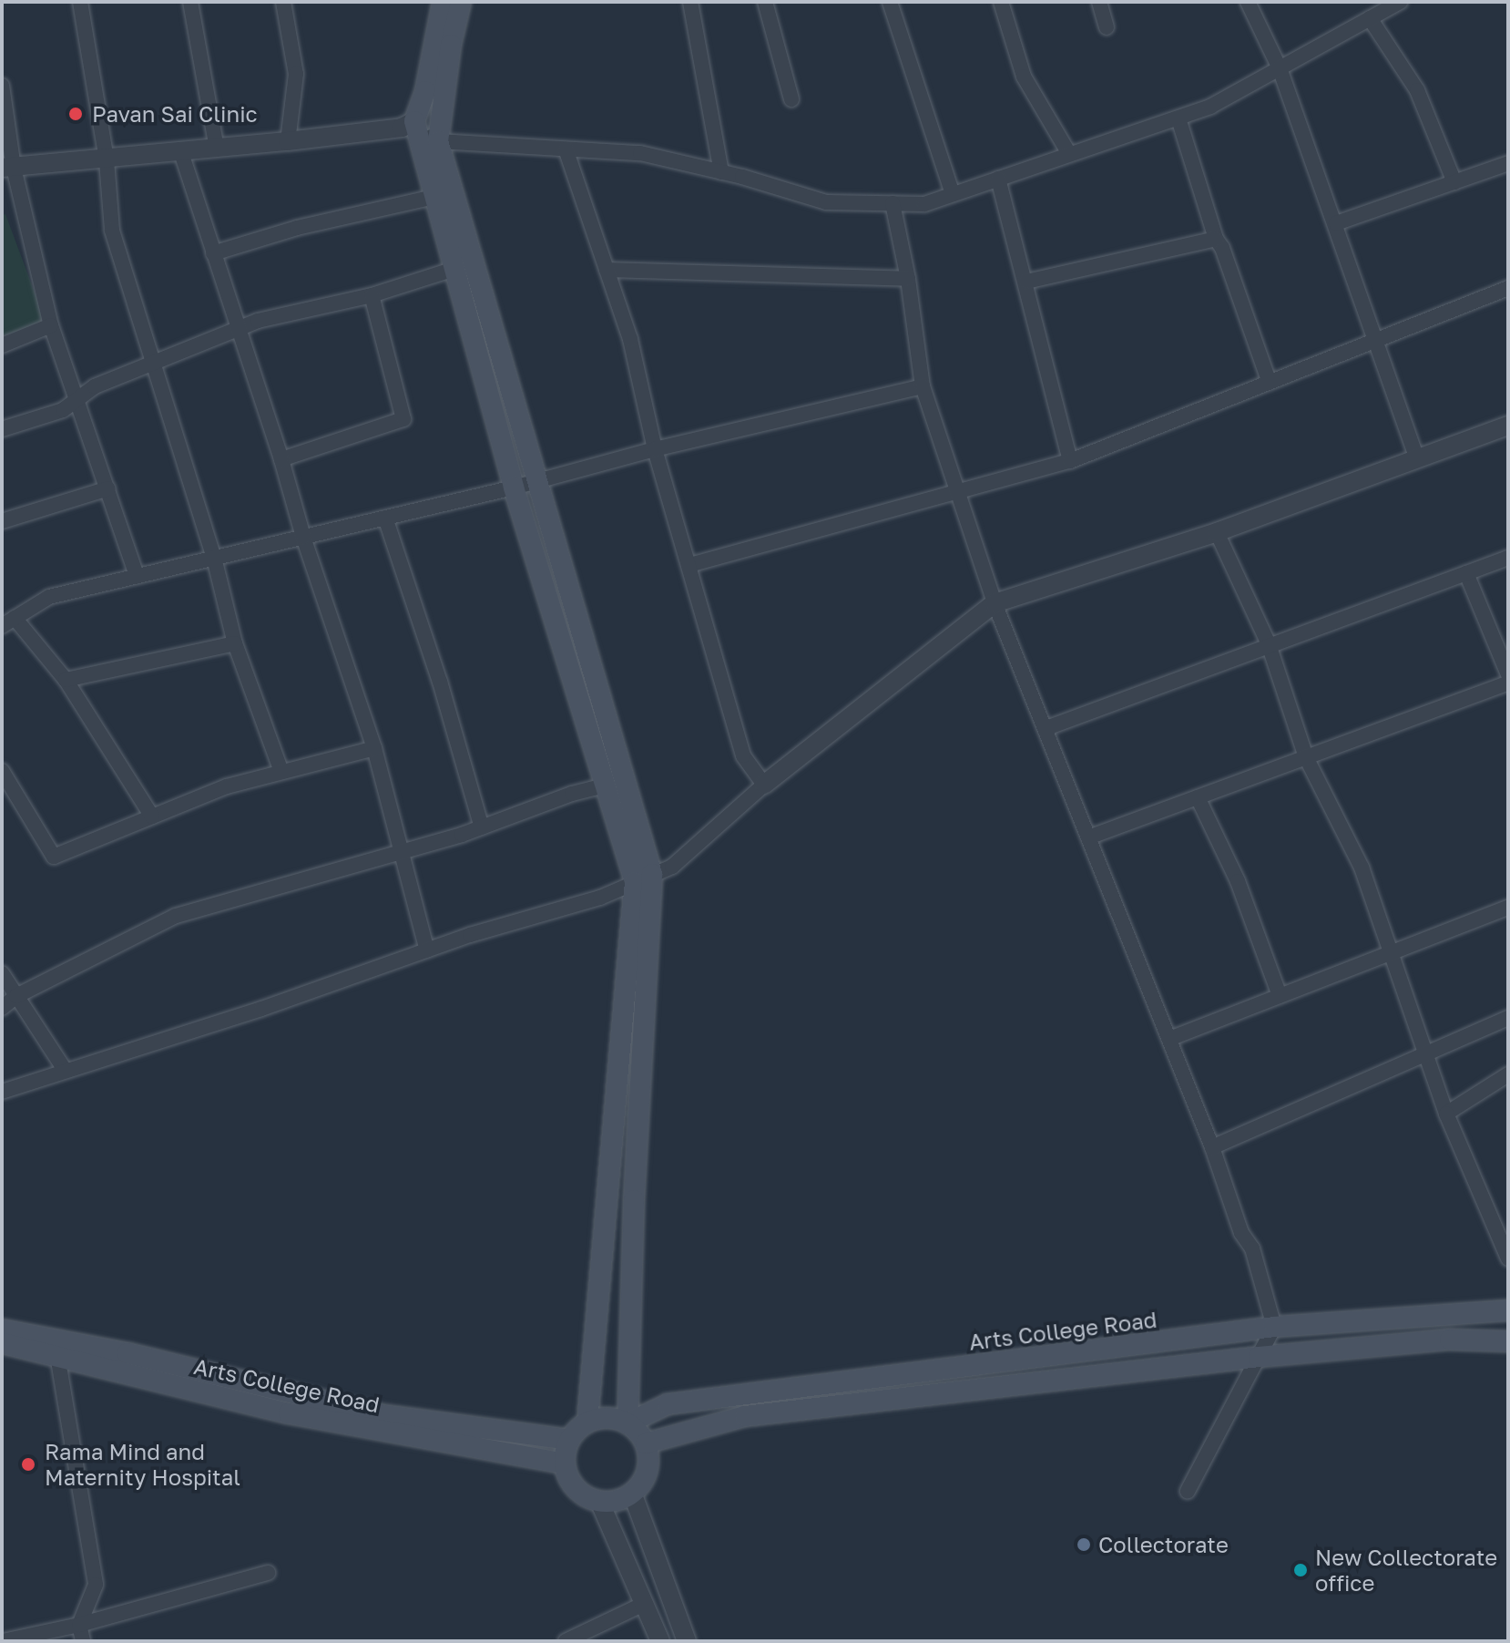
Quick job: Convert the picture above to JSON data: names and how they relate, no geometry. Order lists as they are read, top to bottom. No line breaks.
{"streets":{"main road":["Arts College Road"]},"places":["Pavan Sai Clinic","Rama Mind and Maternity Hospital","Collectorate","New Collectorate office"]}
